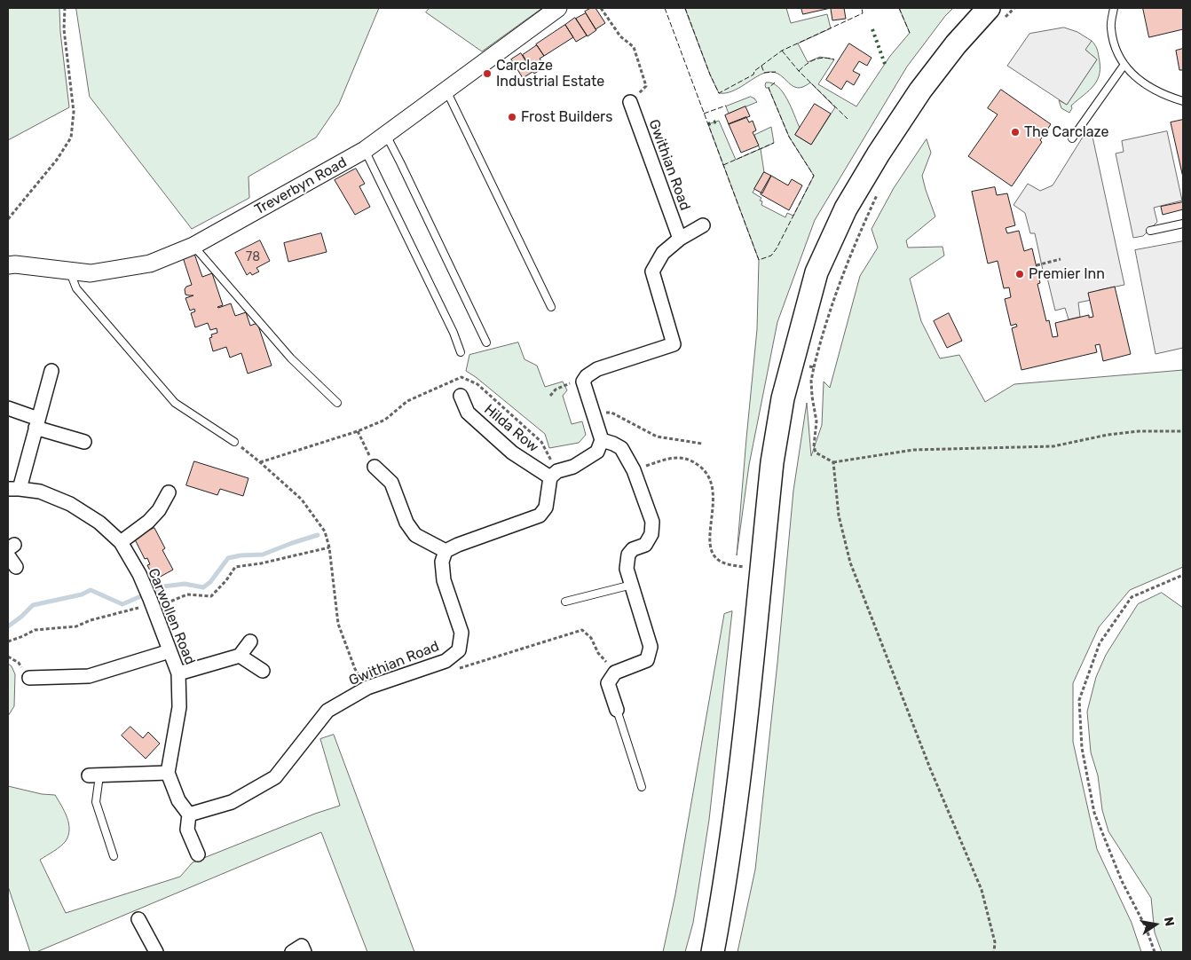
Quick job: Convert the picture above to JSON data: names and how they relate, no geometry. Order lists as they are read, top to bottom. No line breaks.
{"streets":{"street":["Gwithian Road","Treverbyn Road","Hilda Row","Carwollen Road"]},"places":["Carclaze Industrial Estate","Frost Builders","The Carclaze","Premier Inn"],"house_numbers":["78"],"north":"right"}
